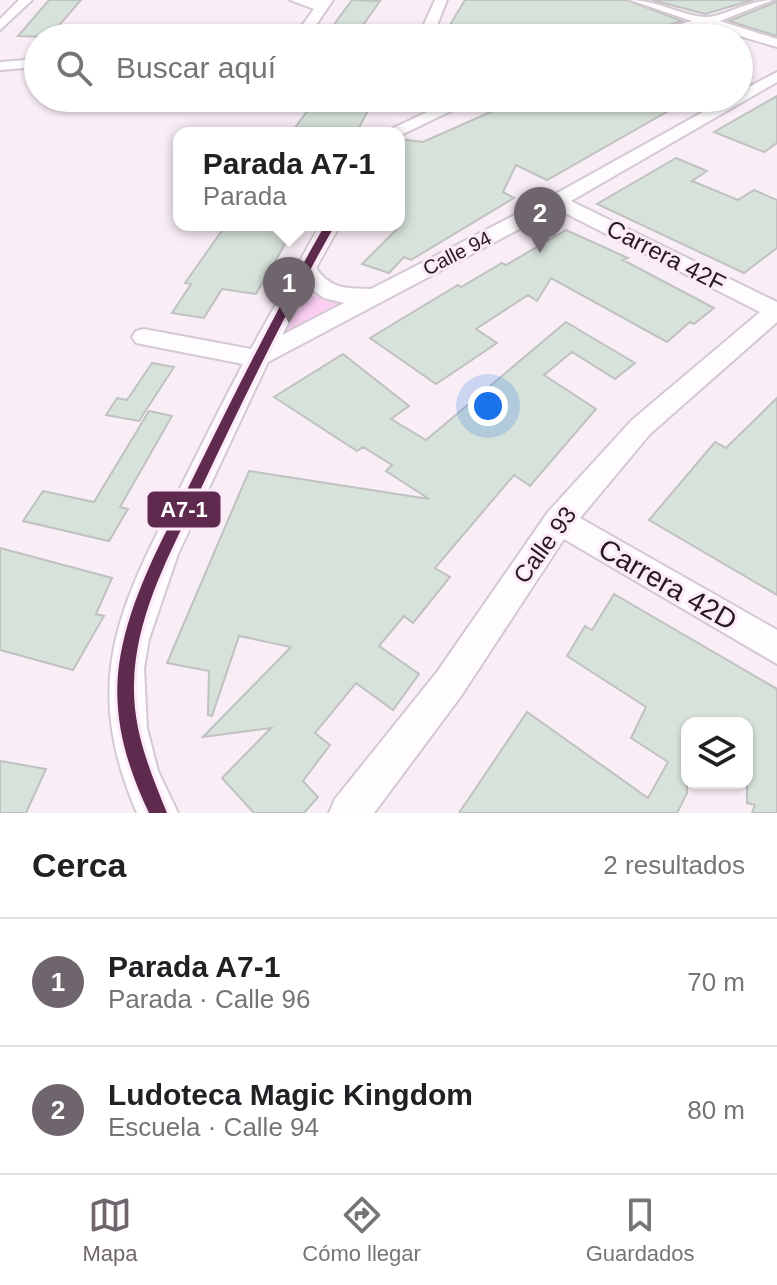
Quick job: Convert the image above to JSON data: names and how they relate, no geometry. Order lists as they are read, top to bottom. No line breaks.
{"streets":{"street":["Calle 94","Carrera 42F","Calle 93","Carrera 42D"]},"crossings":[["Calle 94","Carrera 42F"],["Carrera 42F","Calle 93"],["Calle 93","Carrera 42D"]],"lines":["transit line A7-1"],"page":{"search":"Buscar aquí","popup":["Parada A7-1","Parada"],"pins":["2","1"],"heading":["Cerca","2 resultados"],"list":[{"mark":"1","name":"Parada A7-1","note":"Parada · Calle 96","value":"70 m"},{"mark":"2","name":"Ludoteca Magic Kingdom","note":"Escuela · Calle 94","value":"80 m"}],"nav":["Mapa","Cómo llegar","Guardados"]}}
